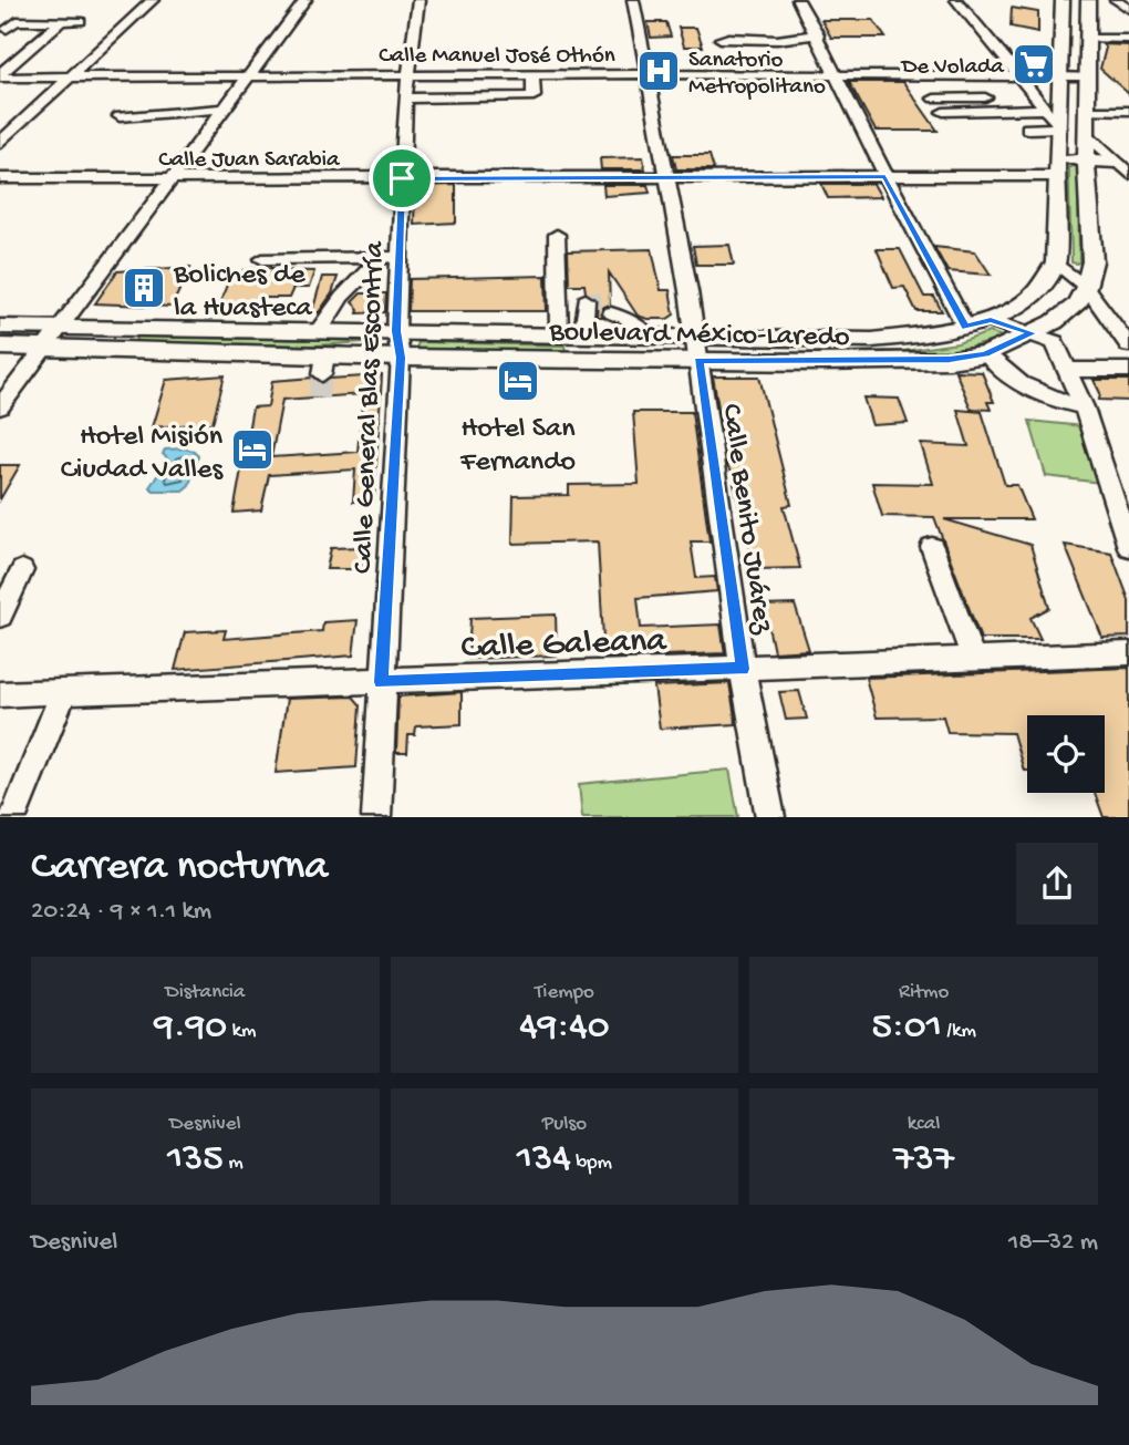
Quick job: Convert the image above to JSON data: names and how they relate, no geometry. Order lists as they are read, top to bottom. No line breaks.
{"streets":{"main road":["Boulevard México-Laredo"],"street":["Calle Manuel José Othón","Calle Juan Sarabia","Calle General Blas Escontría","Calle Benito Juárez","Calle Galeana"]},"crossings":[["Calle Manuel José Othón","Calle General Blas Escontría"],["Calle Manuel José Othón","Calle Benito Juárez"],["Calle Juan Sarabia","Calle General Blas Escontría"],["Calle Juan Sarabia","Calle Benito Juárez"],["Boulevard México-Laredo","Calle General Blas Escontría"],["Boulevard México-Laredo","Calle Benito Juárez"],["Calle General Blas Escontría","Calle Galeana"],["Calle Benito Juárez","Calle Galeana"]],"places":{"supermarket":["De Volada"],"hospital":["Sanatorio Metropolitano"],"building":["Boliches de la Huasteca"],"hotel":["Hotel San Fernando","Hotel Misión Ciudad Valles"]},"page":{"heading":["Carrera nocturna","20:24 · 9 × 1.1 km"],"stats":[["Distancia","9.90 km"],["Tiempo","49:40"],["Ritmo","5:01 /km"],["Desnivel","135 m"],["Pulso","134 bpm"],["kcal","737"]],"chart":["Desnivel","18–32 m"]}}
